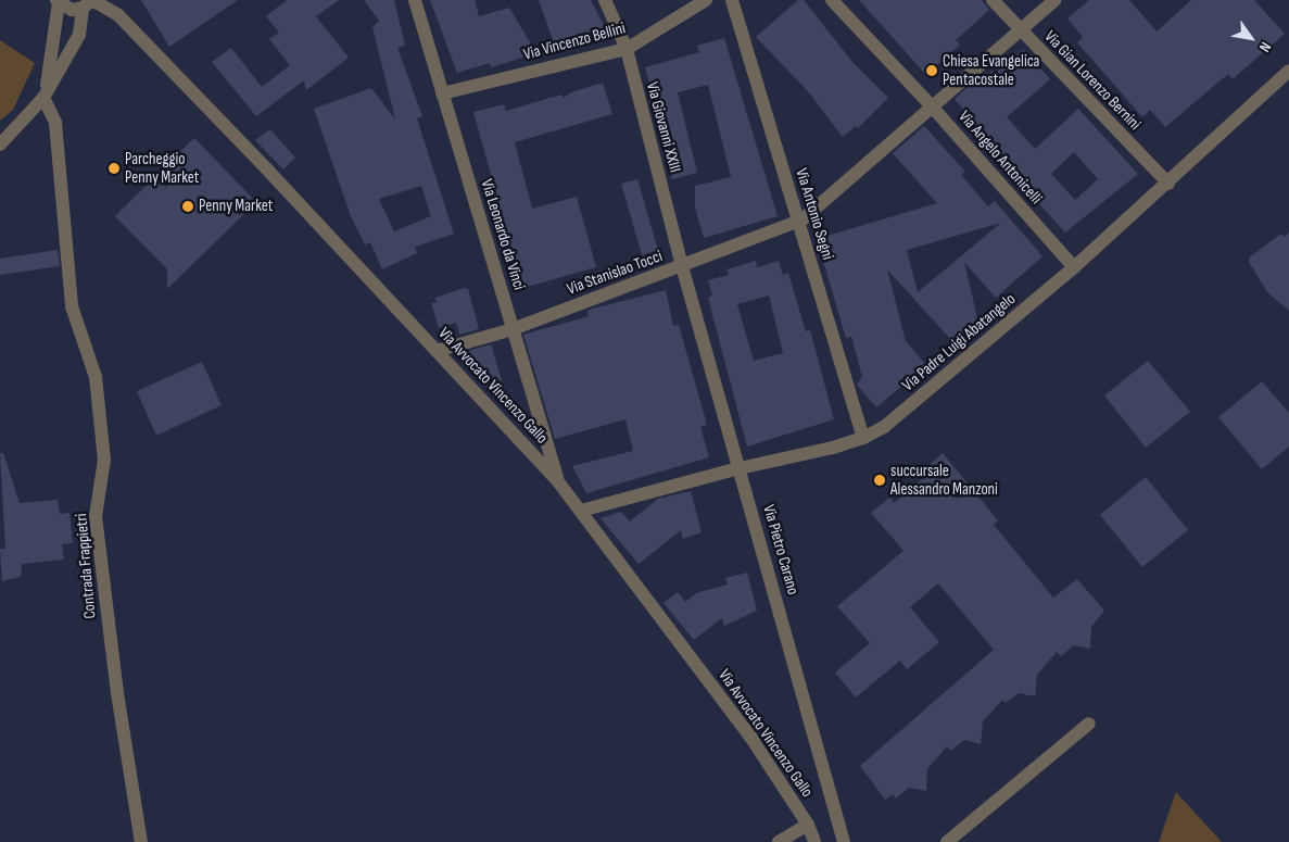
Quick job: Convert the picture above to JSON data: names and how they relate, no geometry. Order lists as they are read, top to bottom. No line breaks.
{"streets":{"street":["Via Vincenzo Bellini","Via Gian Lorenzo Bernini","Via Giovanni XXIII","Via Angelo Antonicelli","Via Antonio Segni","Via Leonardo da Vinci","Via Stanislao Tocci","Via Padre Luigi Abatangelo","Via Avvocato Vincenzo Gallo","Via Pietro Carano","Contrada Frappietri"]},"crossings":[["Via Vincenzo Bellini","Via Giovanni XXIII"],["Via Vincenzo Bellini","Via Leonardo da Vinci"],["Via Gian Lorenzo Bernini","Via Stanislao Tocci"],["Via Gian Lorenzo Bernini","Via Padre Luigi Abatangelo"],["Via Giovanni XXIII","Via Stanislao Tocci"],["Via Giovanni XXIII","Via Pietro Carano"],["Via Angelo Antonicelli","Via Stanislao Tocci"],["Via Angelo Antonicelli","Via Padre Luigi Abatangelo"],["Via Antonio Segni","Via Stanislao Tocci"],["Via Antonio Segni","Via Padre Luigi Abatangelo"],["Via Leonardo da Vinci","Via Stanislao Tocci"],["Via Leonardo da Vinci","Via Avvocato Vincenzo Gallo"],["Via Stanislao Tocci","Via Avvocato Vincenzo Gallo"],["Via Stanislao Tocci","Via Pietro Carano"],["Via Padre Luigi Abatangelo","Via Avvocato Vincenzo Gallo"],["Via Padre Luigi Abatangelo","Via Pietro Carano"]],"places":["Chiesa Evangelica Pentacostale","Parcheggio Penny Market","Penny Market","succursale Alessandro Manzoni"],"north":"bottom right"}
